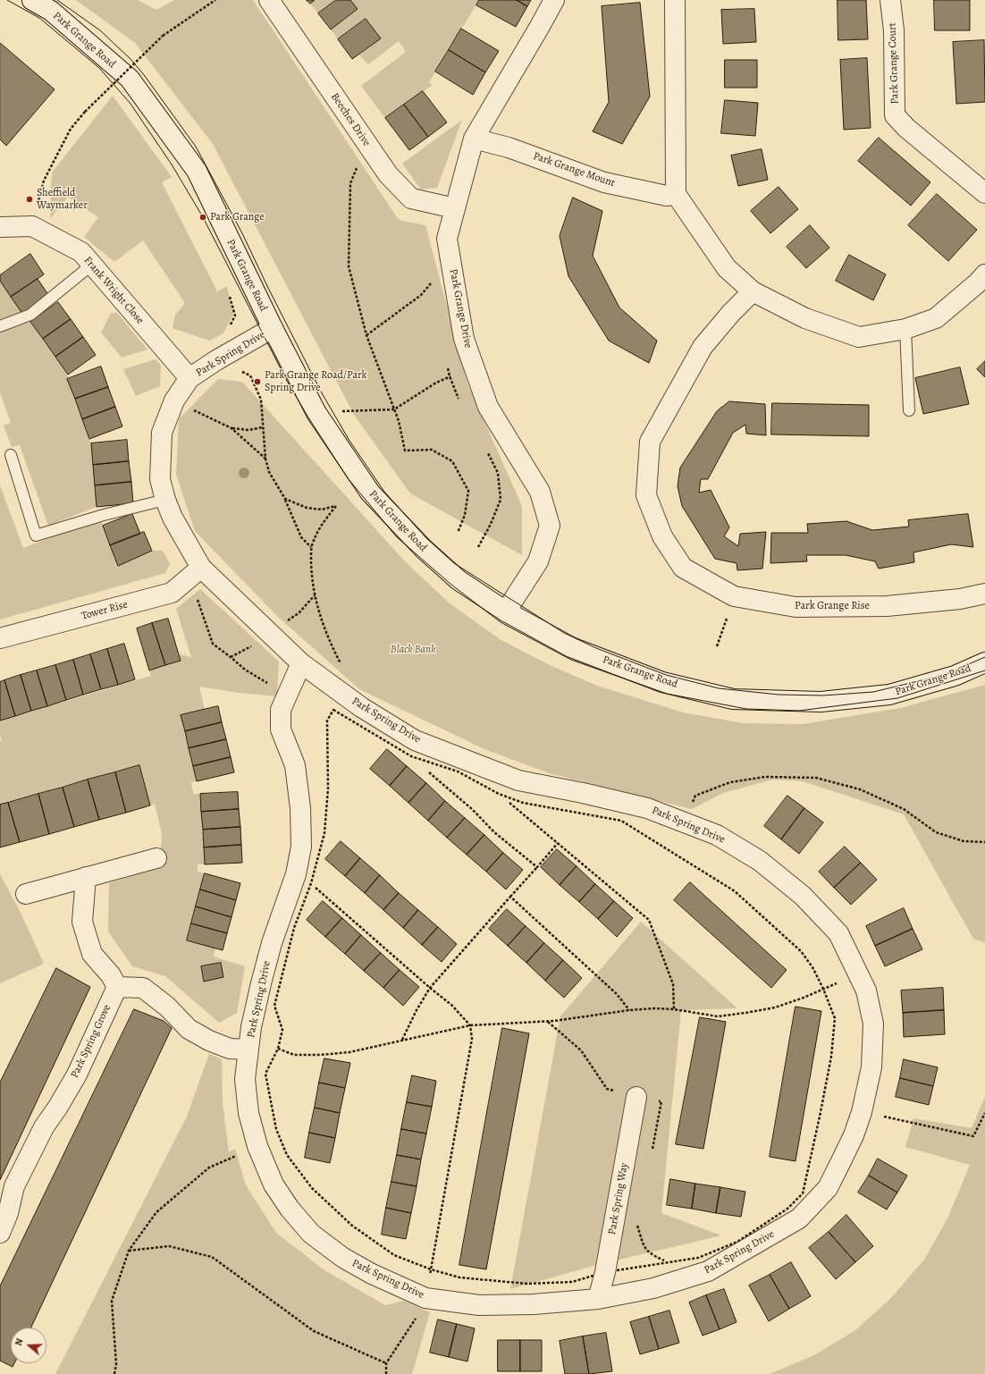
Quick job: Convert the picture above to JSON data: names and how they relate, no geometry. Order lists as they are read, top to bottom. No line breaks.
{"streets":{"street":["Park Grange Road","Park Grange Court","Beeches Drive","Park Grange Mount","Frank Wright Close","Park Grange Drive","Park Spring Drive","Park Grange Rise","Tower Rise","Park Spring Grove","Park Spring Way"]},"crossings":[["Park Grange Road","Park Grange Drive"],["Park Grange Road","Park Spring Drive"],["Beeches Drive","Park Grange Drive"],["Park Grange Mount","Park Grange Drive"],["Frank Wright Close","Park Spring Drive"],["Park Spring Drive","Tower Rise"],["Park Spring Drive","Park Spring Way"]],"parks":["Black Bank"],"places":["Sheffield Waymarker","Park Grange","Park Grange Road/Park Spring Drive"],"north":"left"}
